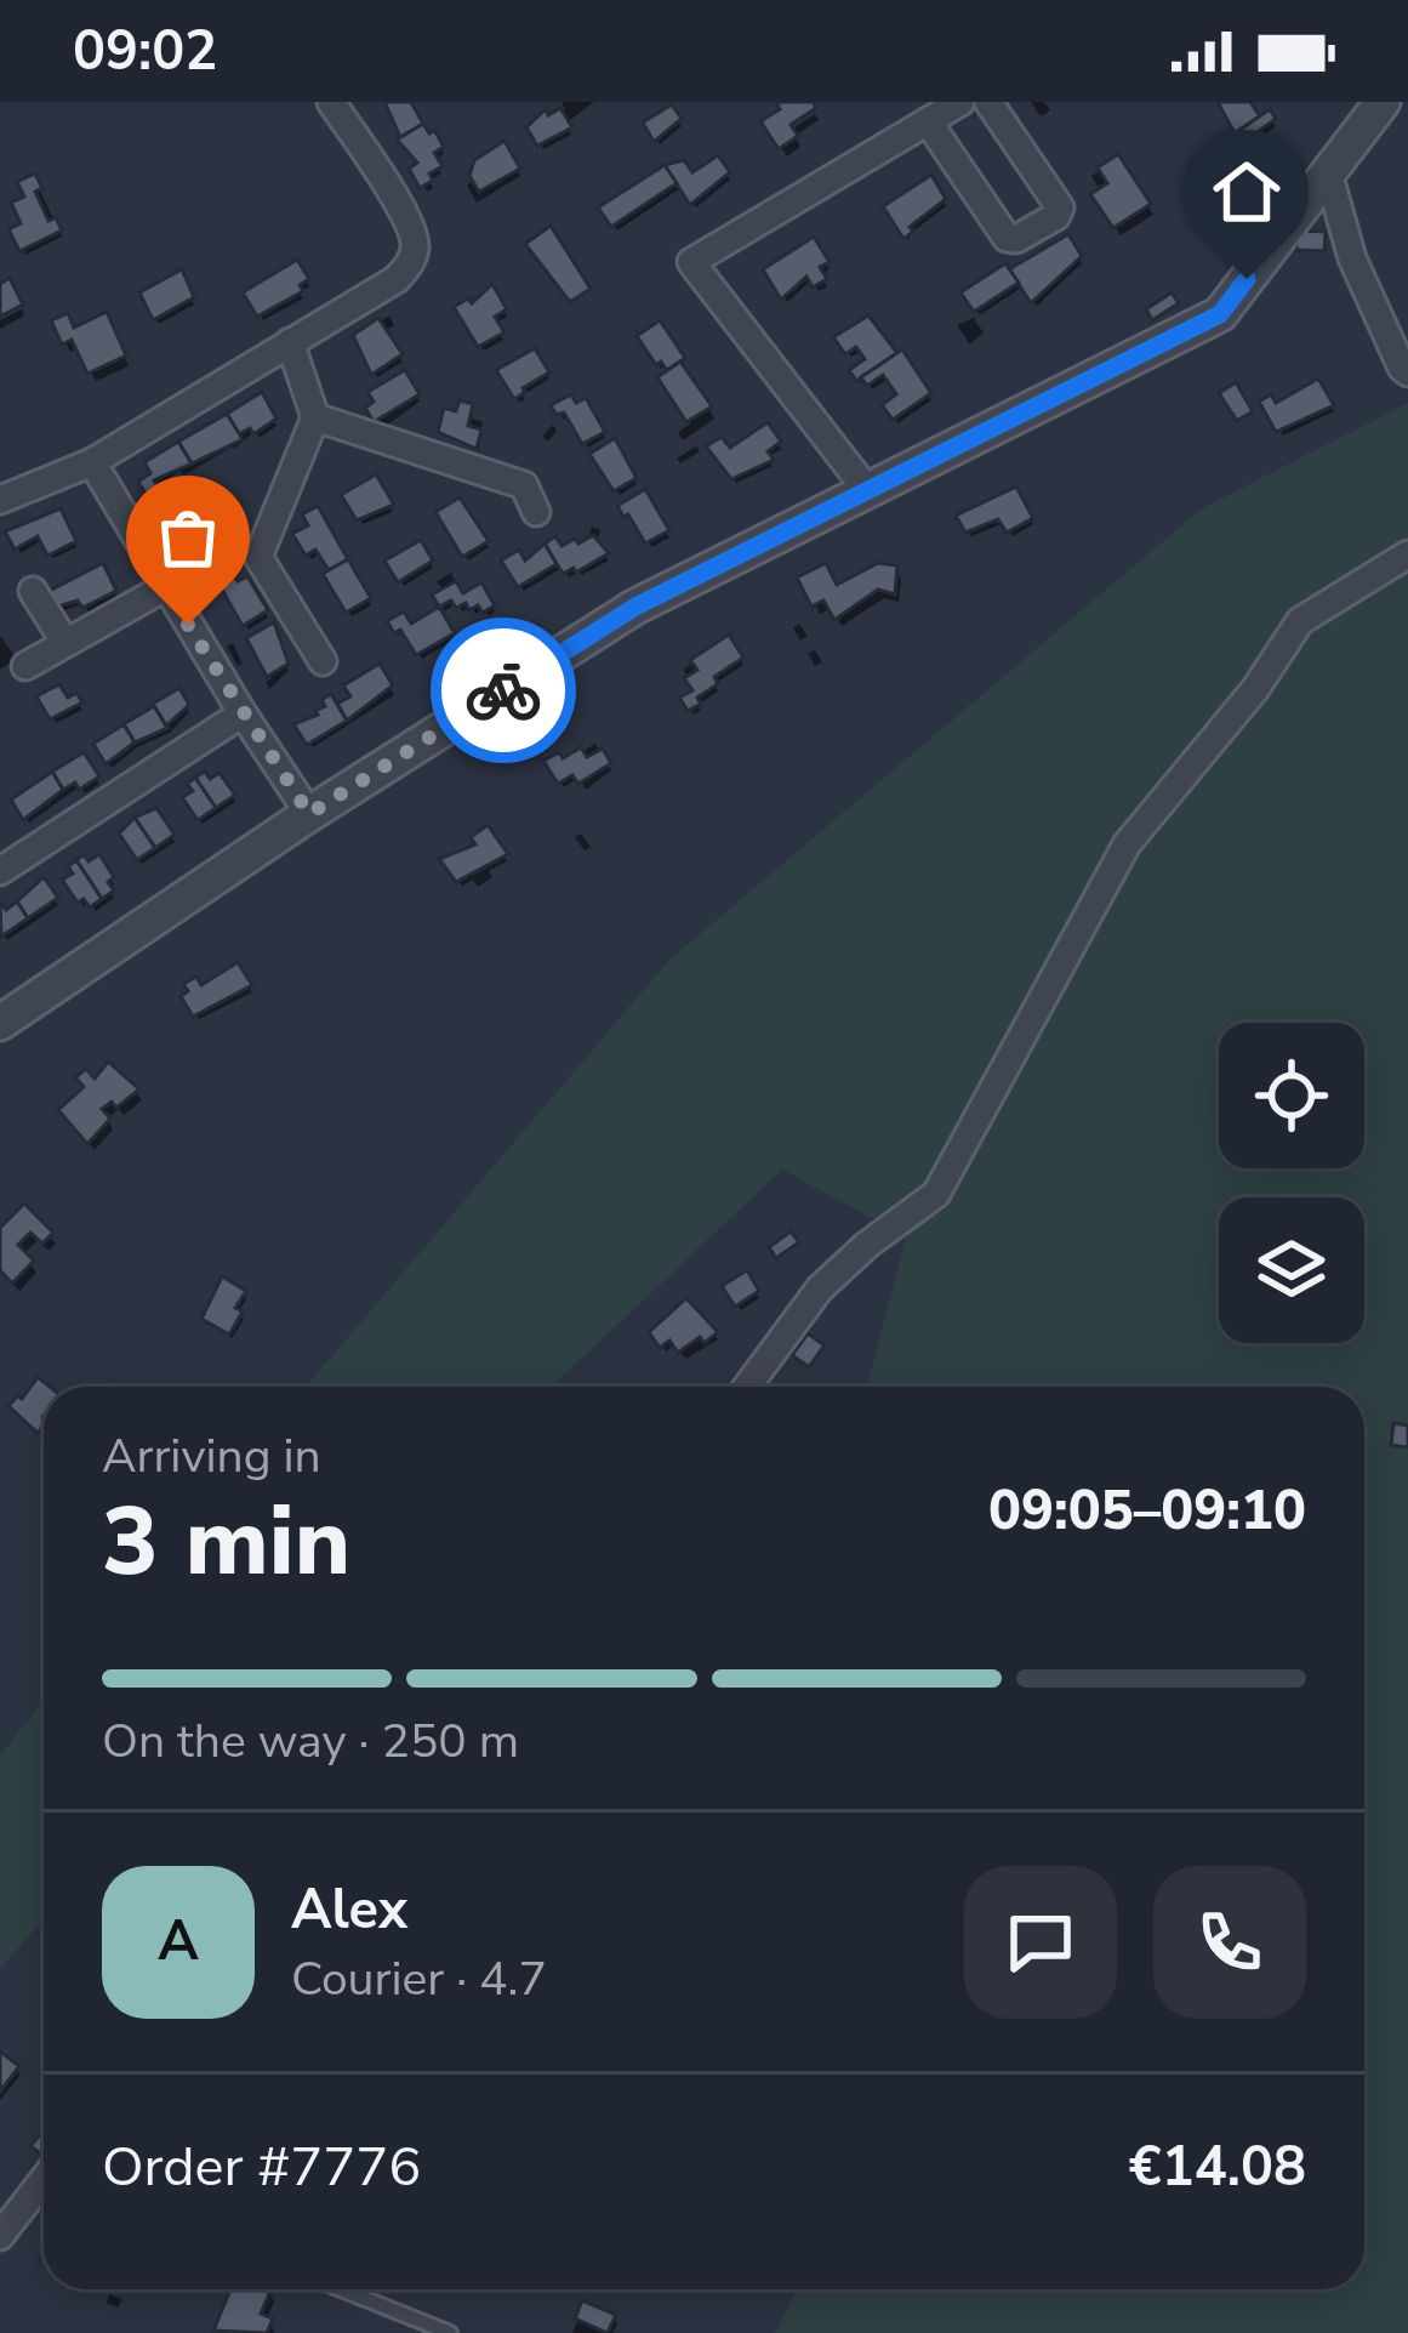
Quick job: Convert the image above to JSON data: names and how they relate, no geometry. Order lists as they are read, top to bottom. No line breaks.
{"page":{"status":"09:02","heading":["3 min","Arriving in","09:05–09:10"],"panel":["Alex","Courier · 4.7","Order #7776","€14.08"],"bar":"On the way · 250 m","round":"A"}}
